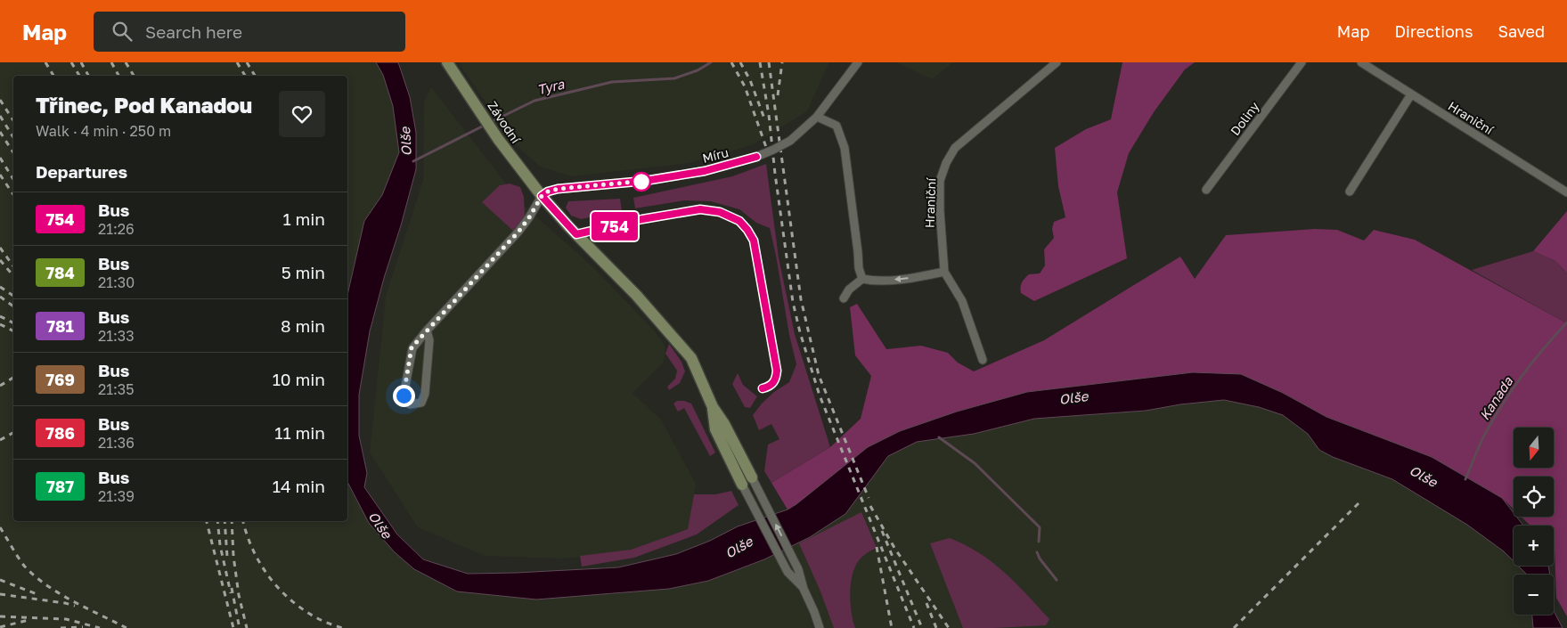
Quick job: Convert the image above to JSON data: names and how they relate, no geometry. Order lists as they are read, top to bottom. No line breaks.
{"streets":{"street":["Hraniční","Doliny","Závodní","Míru"]},"crossings":[["Závodní","Míru"]],"water":["Tyra","Olše","Kanada"],"lines":["bus line 754"],"north":"bottom","page":{"header":"Map","search":"Search here","nav":["Map","Directions","Saved"],"on_map":"754","heading":[["Třinec, Pod Kanadou","Walk · 4 min · 250 m"],"Departures"],"list":[{"mark":"754","name":"Bus","note":"21:26","value":"1 min"},{"mark":"784","name":"Bus","note":"21:30","value":"5 min"},{"mark":"781","name":"Bus","note":"21:33","value":"8 min"},{"mark":"769","name":"Bus","note":"21:35","value":"10 min"},{"mark":"786","name":"Bus","note":"21:36","value":"11 min"},{"mark":"787","name":"Bus","note":"21:39","value":"14 min"}],"map_buttons":["+","−"]}}
